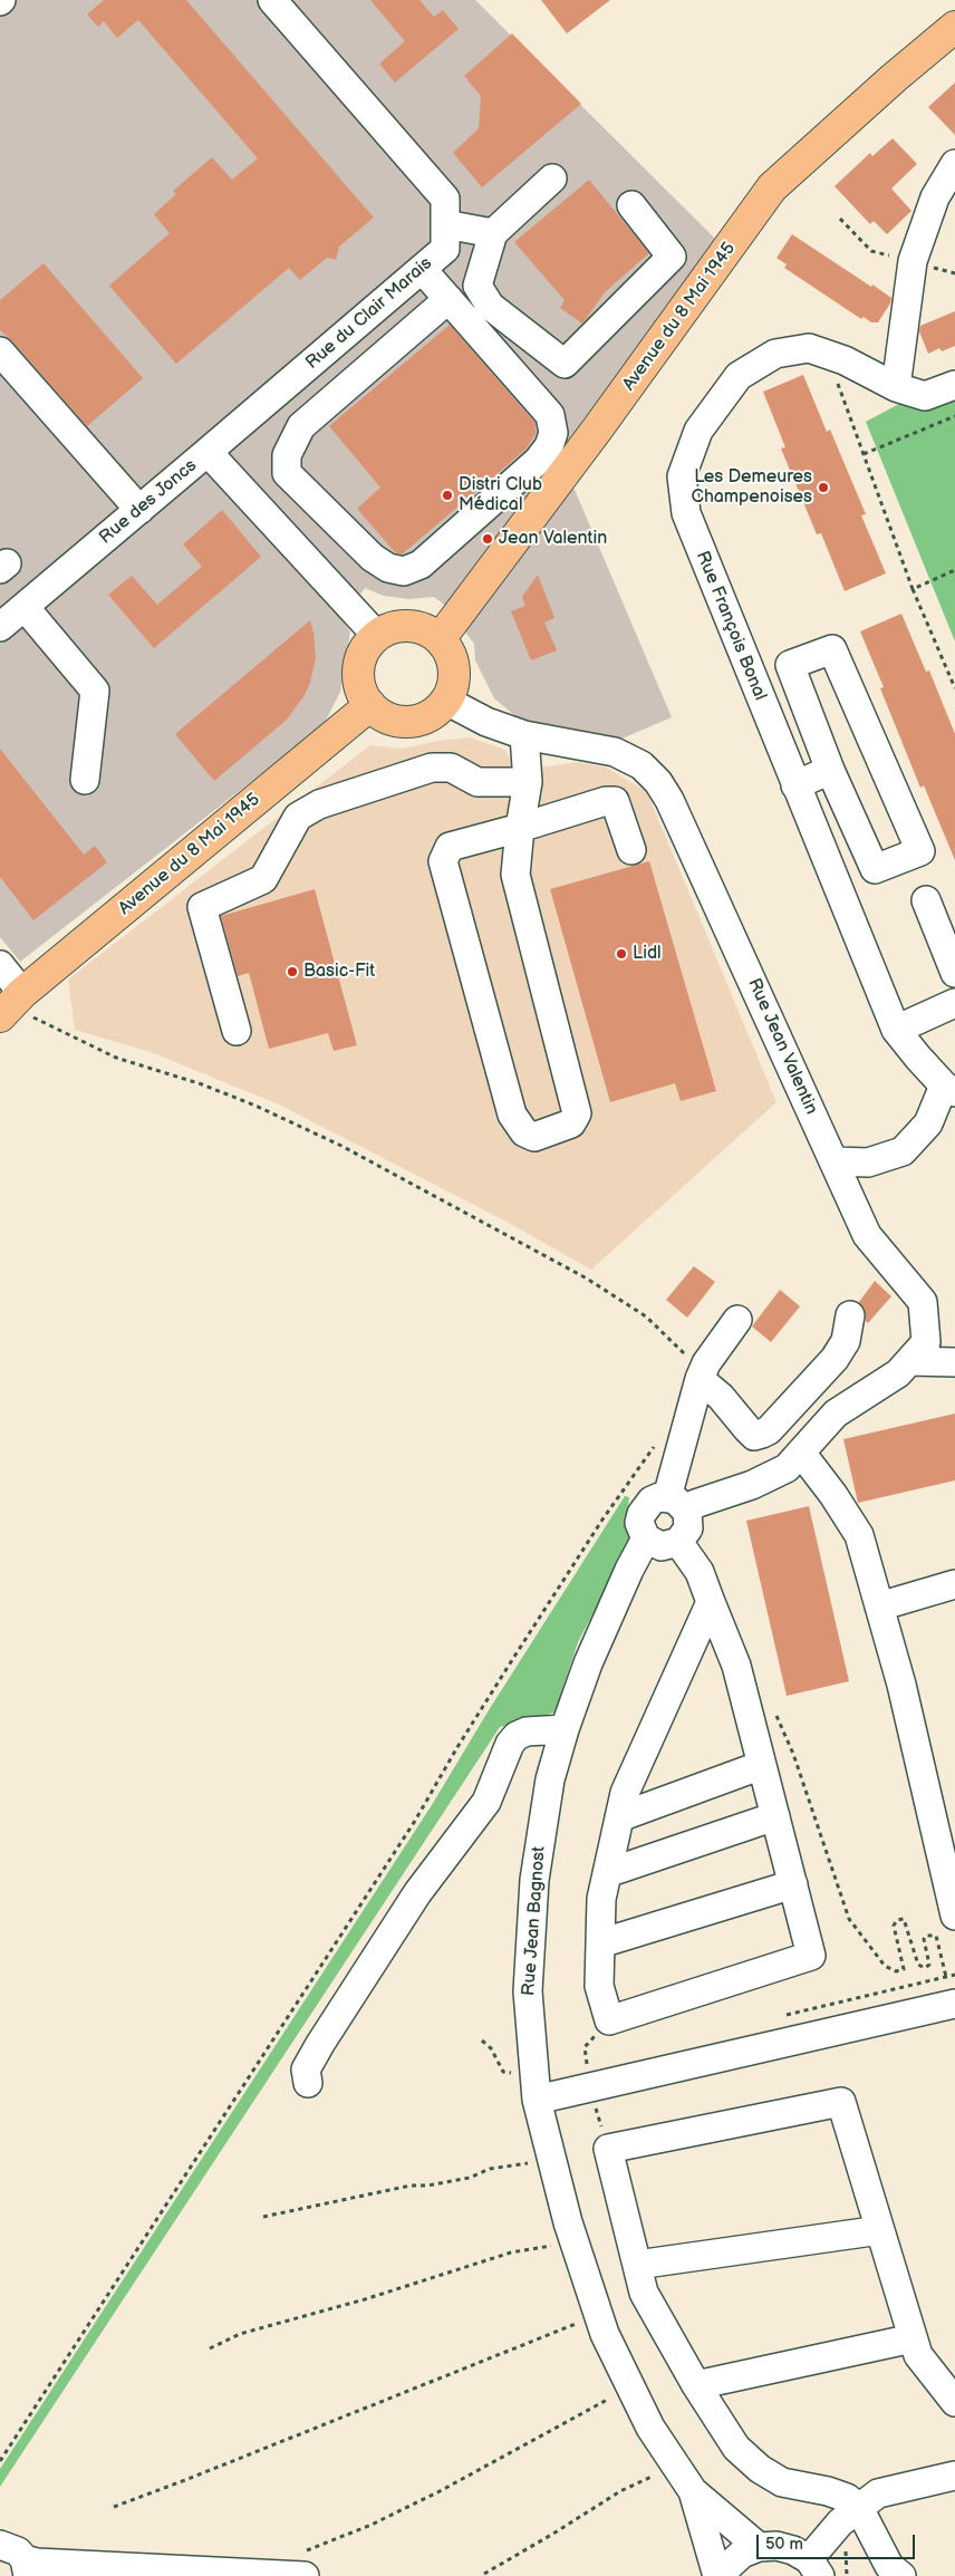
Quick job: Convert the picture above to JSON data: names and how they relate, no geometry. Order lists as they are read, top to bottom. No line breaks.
{"streets":{"main road":["Avenue du 8 Mai 1945"],"street":["Rue du Clair Marais","Rue des Joncs","Rue François Bonal","Rue Jean Valentin","Rue Jean Bagnost"]},"crossings":[["Rue du Clair Marais","Rue des Joncs"],["Avenue du 8 Mai 1945","Rue des Joncs"],["Avenue du 8 Mai 1945","Rue Jean Valentin"],["Rue des Joncs","Rue Jean Valentin"]],"places":["Les Demeures Champenoises","Distri Club Médical","Jean Valentin","Lidl","Basic-Fit"],"scale_bar":"50 m"}
